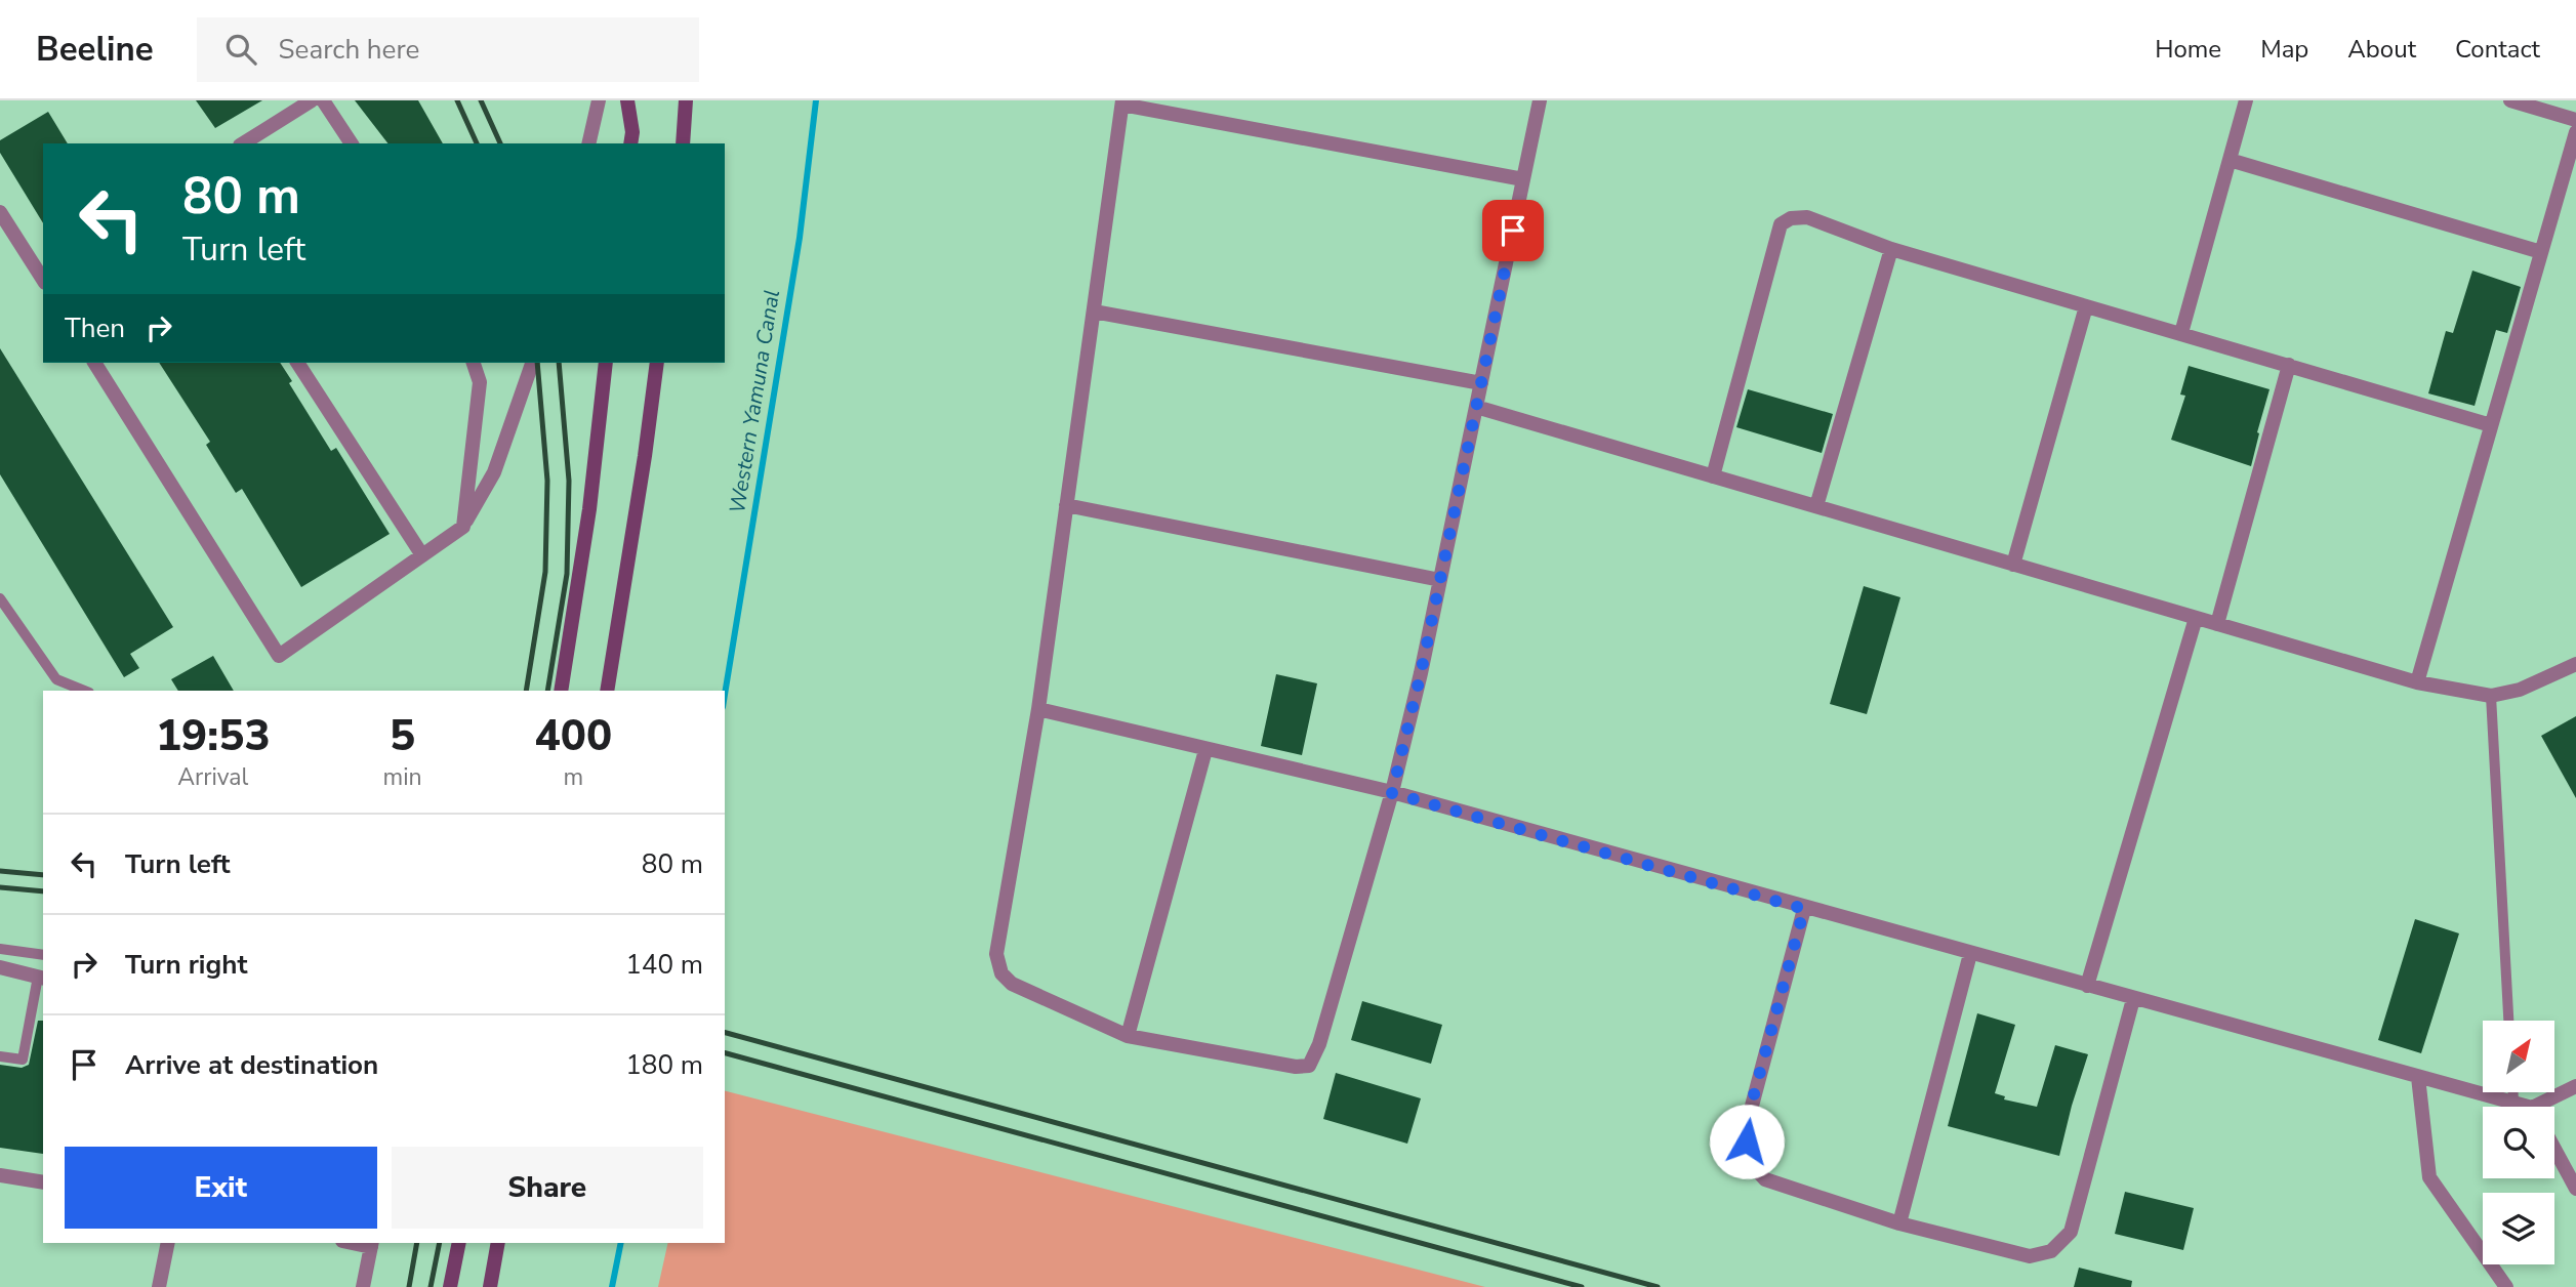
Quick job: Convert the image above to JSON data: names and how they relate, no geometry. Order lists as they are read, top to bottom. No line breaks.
{"water":["Western Yamuna Canal"],"north":"top right","page":{"header":"Beeline","search":"Search here","nav":["Home","Map","About","Contact"],"turn":["80 m","Turn left"],"then":"Then","eta":["19:53","Arrival","5","min","400","m"],"list":[{"name":"Turn left","value":"80 m"},{"name":"Turn right","value":"140 m"},{"name":"Arrive at destination","value":"180 m"}],"buttons":["Exit","Share"]}}
